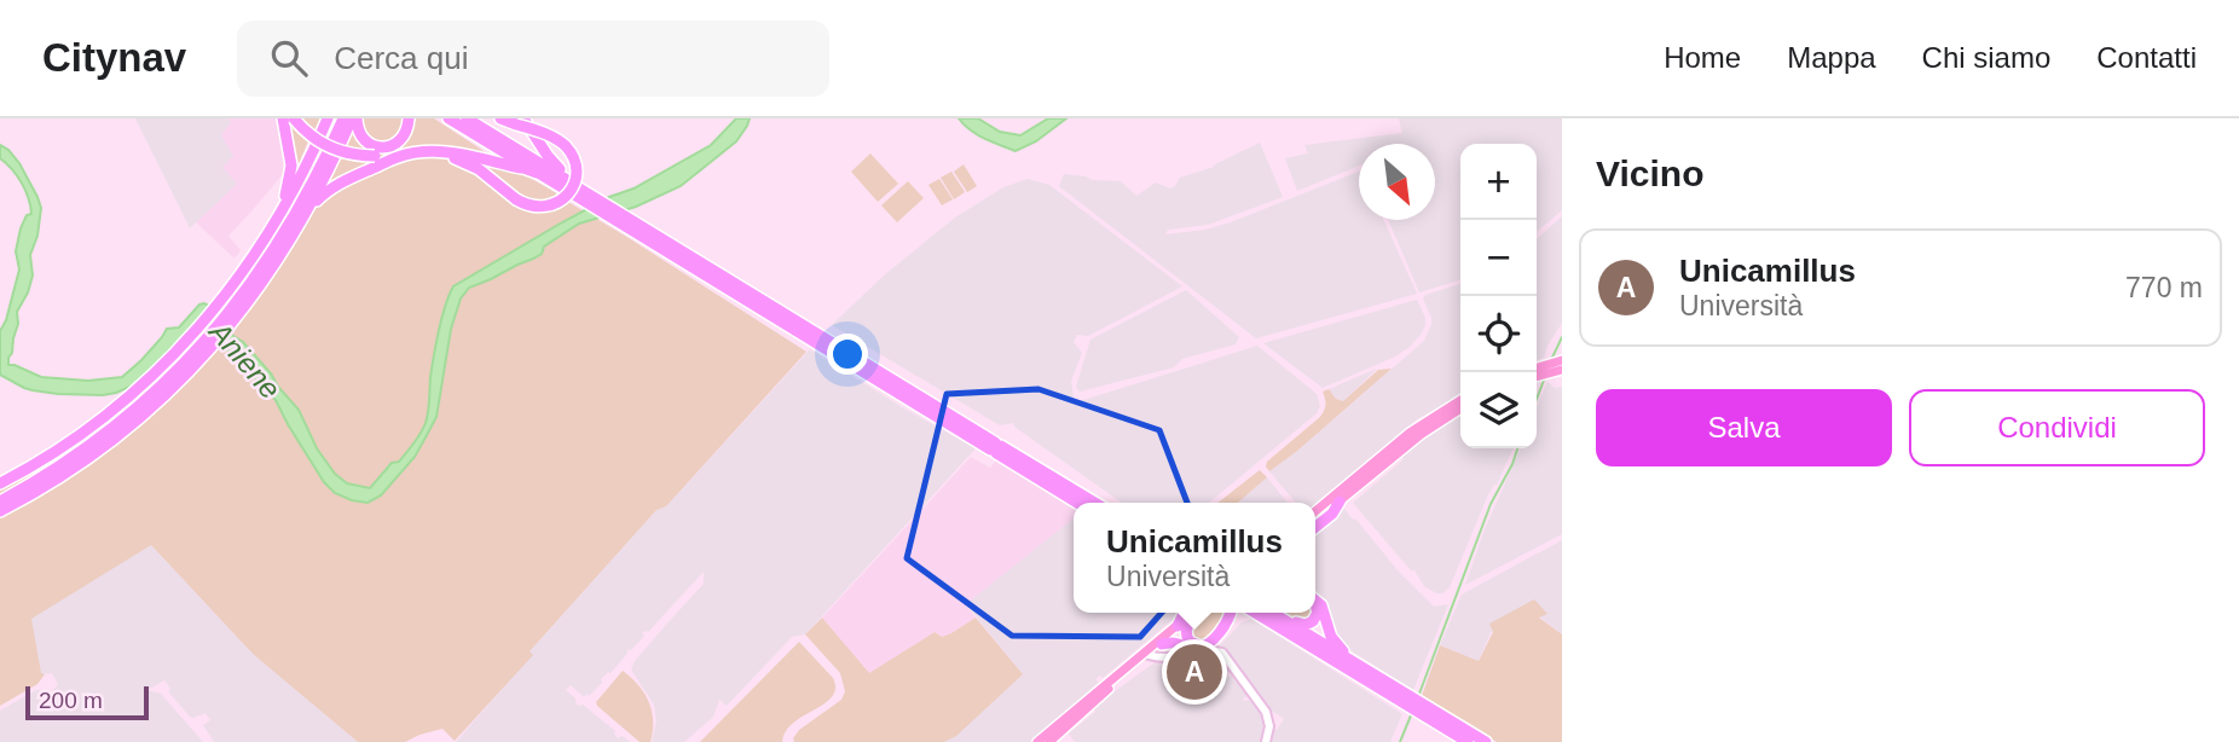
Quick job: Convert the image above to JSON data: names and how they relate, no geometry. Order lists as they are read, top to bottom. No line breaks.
{"water":["Aniene"],"scale_bar":"200 m","north":"bottom right","page":{"header":"Citynav","search":"Cerca qui","nav":["Home","Mappa","Chi siamo","Contatti"],"heading":"Vicino","map_buttons":["+","−"],"list":[{"mark":"A","name":"Unicamillus","note":"Università","value":"770 m"}],"buttons":["Salva","Condividi"],"popup":["Unicamillus","Università"],"pins":"A","scale":"200 m"}}
